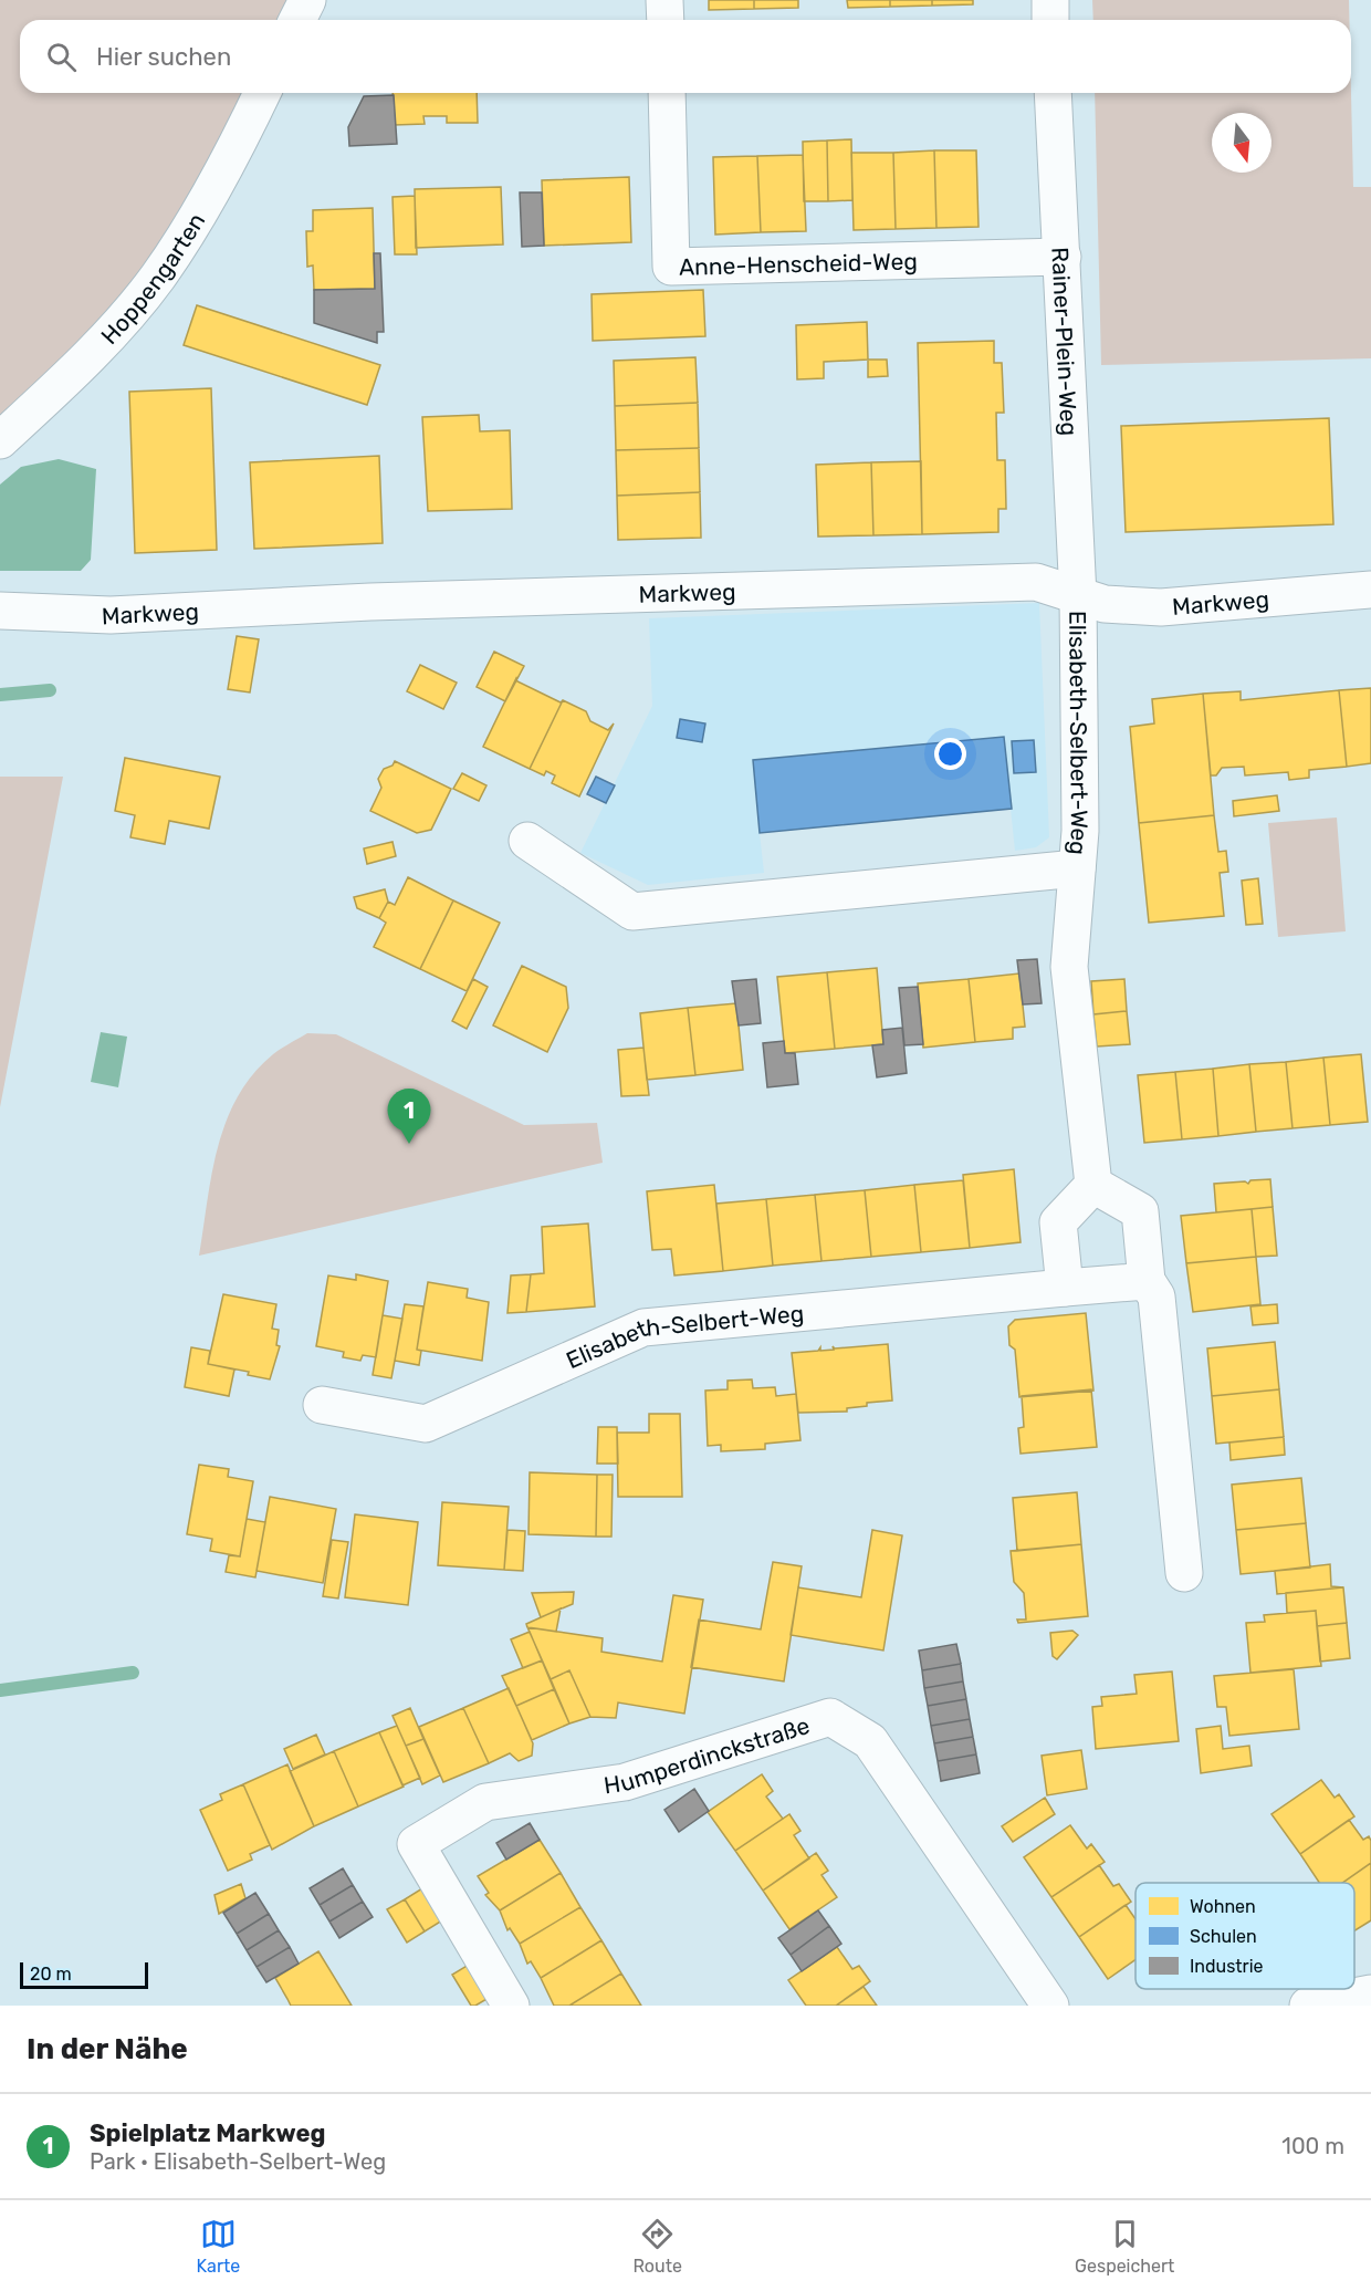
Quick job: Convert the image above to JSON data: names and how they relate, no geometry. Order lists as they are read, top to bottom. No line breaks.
{"streets":{"street":["Anne-Henscheid-Weg","Hoppengarten","Rainer-Plein-Weg","Markweg","Elisabeth-Selbert-Weg","Humperdinckstraße"]},"crossings":[["Anne-Henscheid-Weg","Rainer-Plein-Weg"],["Rainer-Plein-Weg","Markweg"],["Rainer-Plein-Weg","Elisabeth-Selbert-Weg"],["Markweg","Elisabeth-Selbert-Weg"]],"legend":["Wohnen","Schulen","Industrie"],"scale_bar":"20 m","north":"bottom","page":{"search":"Hier suchen","pins":"1","scale":"20 m","heading":"In der Nähe","list":[{"mark":"1","name":"Spielplatz Markweg","note":"Park · Elisabeth-Selbert-Weg","value":"100 m"}],"nav":["Karte","Route","Gespeichert"]}}
